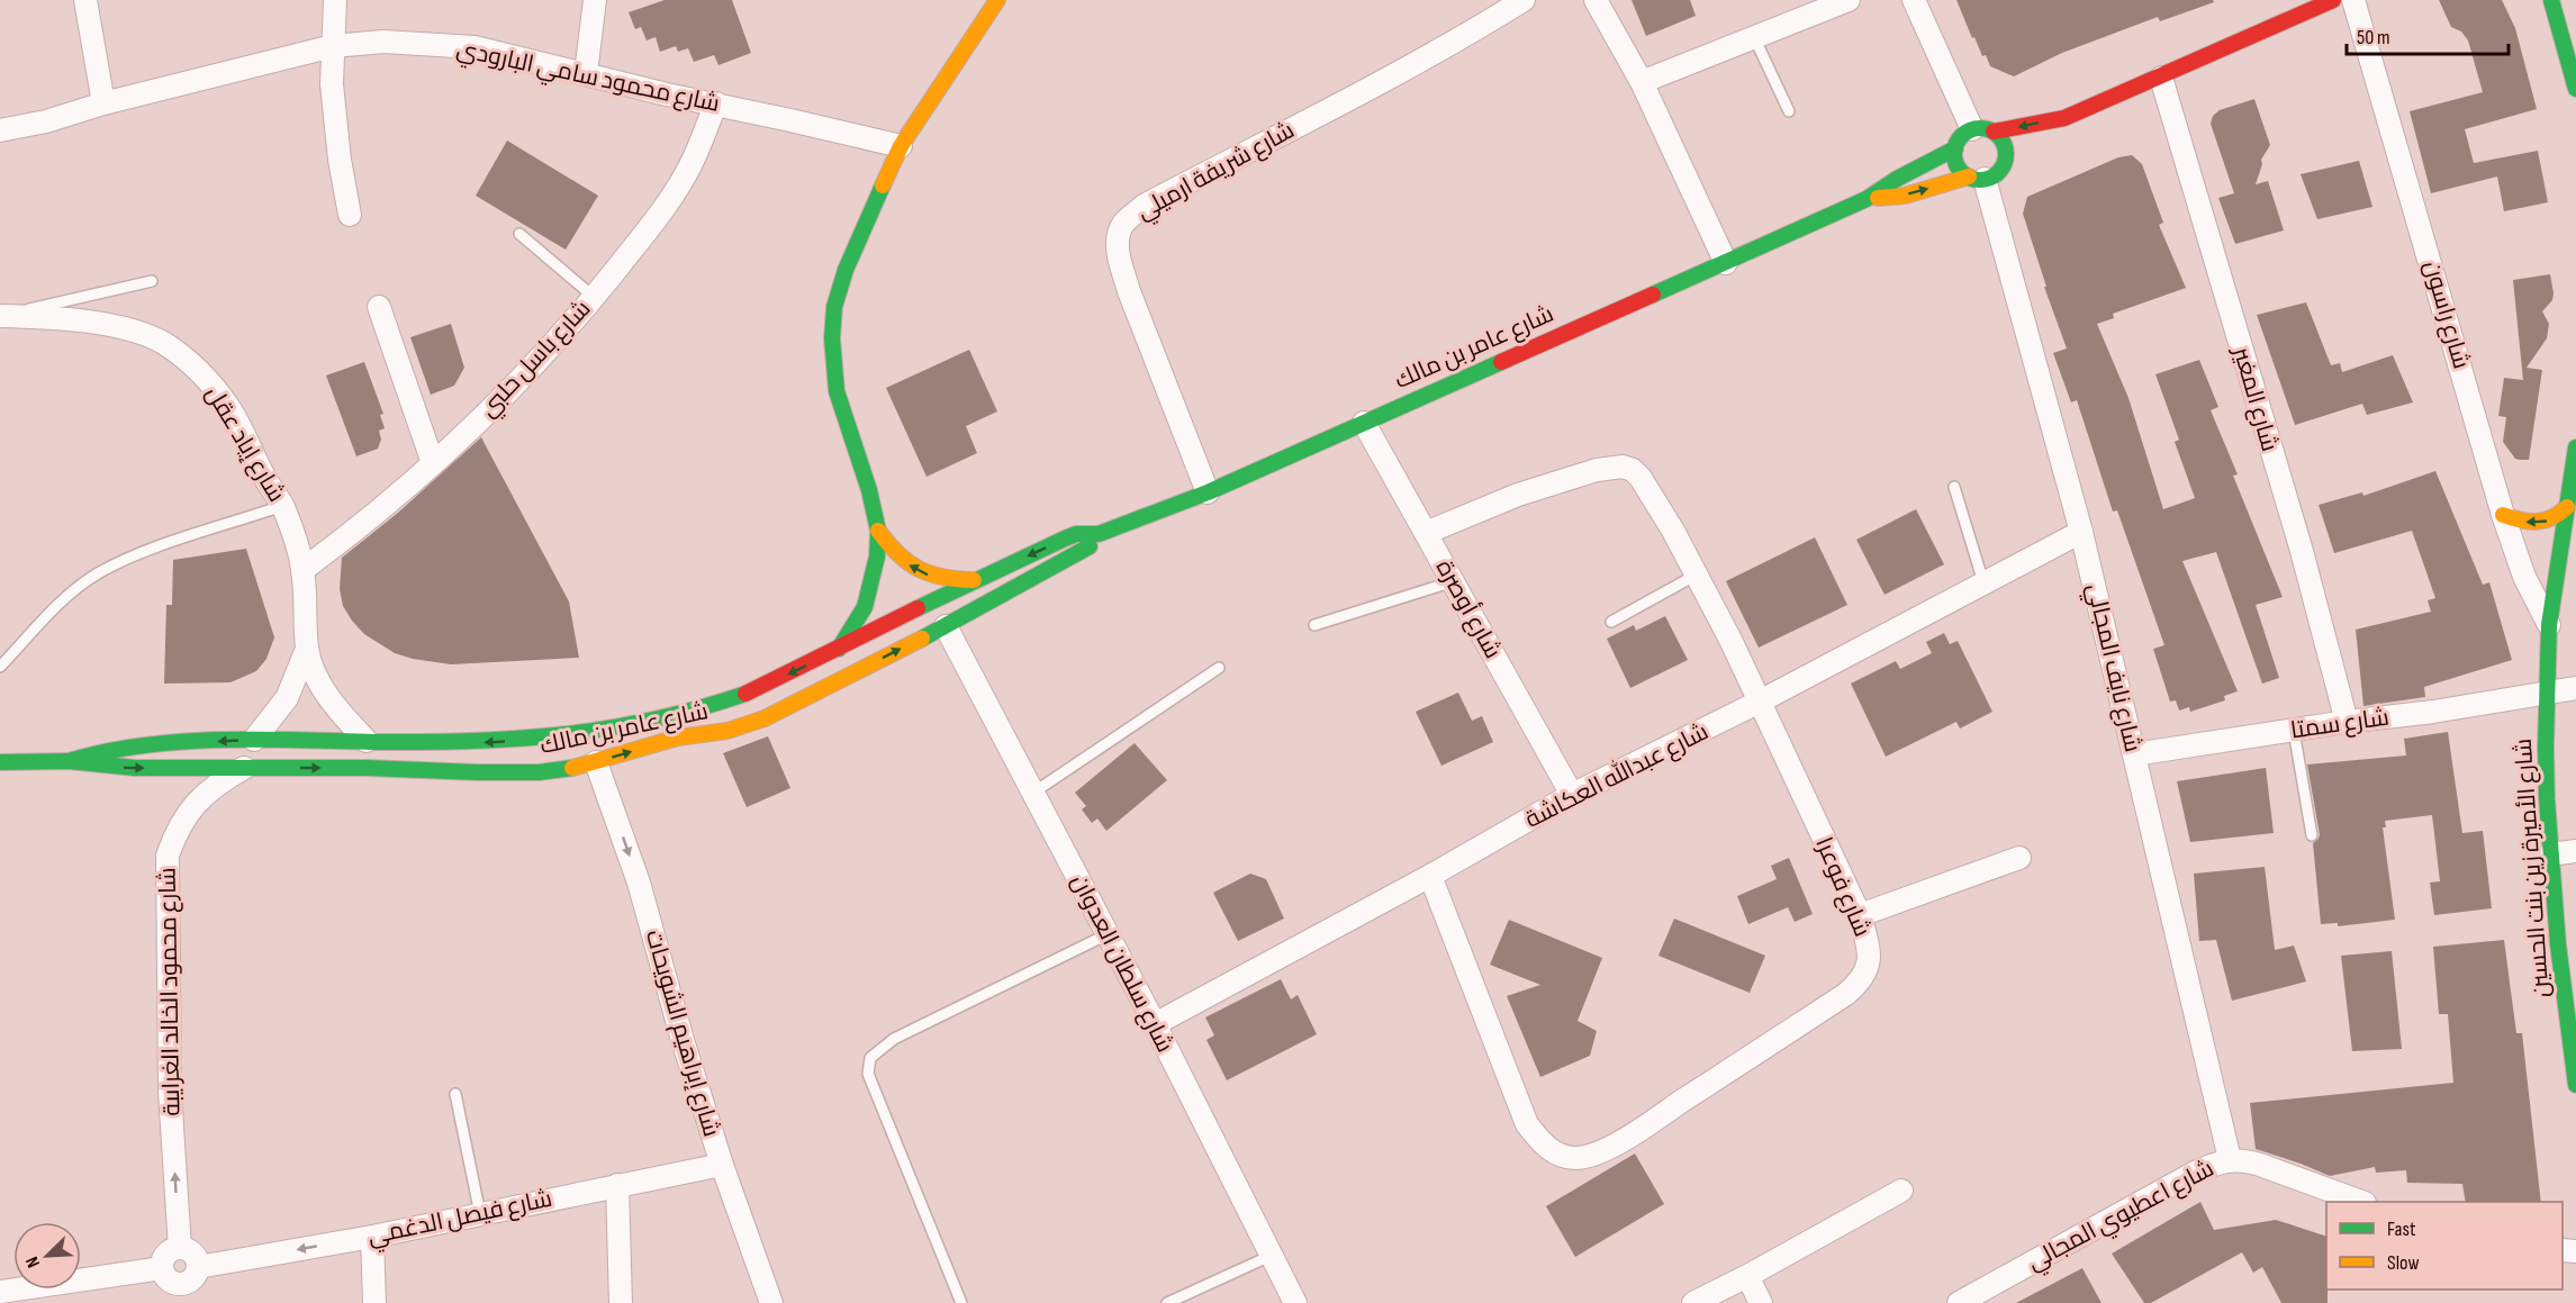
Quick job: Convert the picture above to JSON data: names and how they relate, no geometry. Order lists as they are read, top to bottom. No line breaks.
{"streets":{"street":["شارع محمود سامي البارودي","شارع شريفة ارميلي","شارع راسون","شارع عامر بن مالك","شارع باسل حلبي","شارع المغير","شارع إياد عقل","شارع أوصرة","شارع نايف المجالي","شارع سمتا","شارع عبدالله العكاشة","شارع الأميرة زين بنت الحسين","شارع فوعرا","شارع سلطان العدوان","شارع محمود الخالد الغرايبة","شارع إبراهيم الشويحات","شارع اعطيوي المجالي","شارع فيصل الدغمي"]},"crossings":[["شارع محمود سامي البارودي","شارع باسل حلبي"],["شارع شريفة ارميلي","شارع عامر بن مالك"],["شارع راسون","شارع الأميرة زين بنت الحسين"],["شارع عامر بن مالك","شارع إياد عقل"],["شارع عامر بن مالك","شارع أوصرة"],["شارع عامر بن مالك","شارع نايف المجالي"],["شارع عامر بن مالك","شارع سلطان العدوان"],["شارع عامر بن مالك","شارع محمود الخالد الغرايبة"],["شارع عامر بن مالك","شارع إبراهيم الشويحات"],["شارع باسل حلبي","شارع إياد عقل"],["شارع المغير","شارع سمتا"],["شارع أوصرة","شارع عبدالله العكاشة"],["شارع أوصرة","شارع فوعرا"],["شارع نايف المجالي","شارع سمتا"],["شارع نايف المجالي","شارع عبدالله العكاشة"],["شارع نايف المجالي","شارع اعطيوي المجالي"],["شارع سمتا","شارع الأميرة زين بنت الحسين"],["شارع عبدالله العكاشة","شارع فوعرا"],["شارع عبدالله العكاشة","شارع سلطان العدوان"],["شارع محمود الخالد الغرايبة","شارع فيصل الدغمي"],["شارع إبراهيم الشويحات","شارع فيصل الدغمي"]],"one_way":["شارع محمود الخالد الغرايبة","شارع إبراهيم الشويحات"],"legend":["Fast","Slow"],"scale_bar":"50 m","north":"bottom left"}
